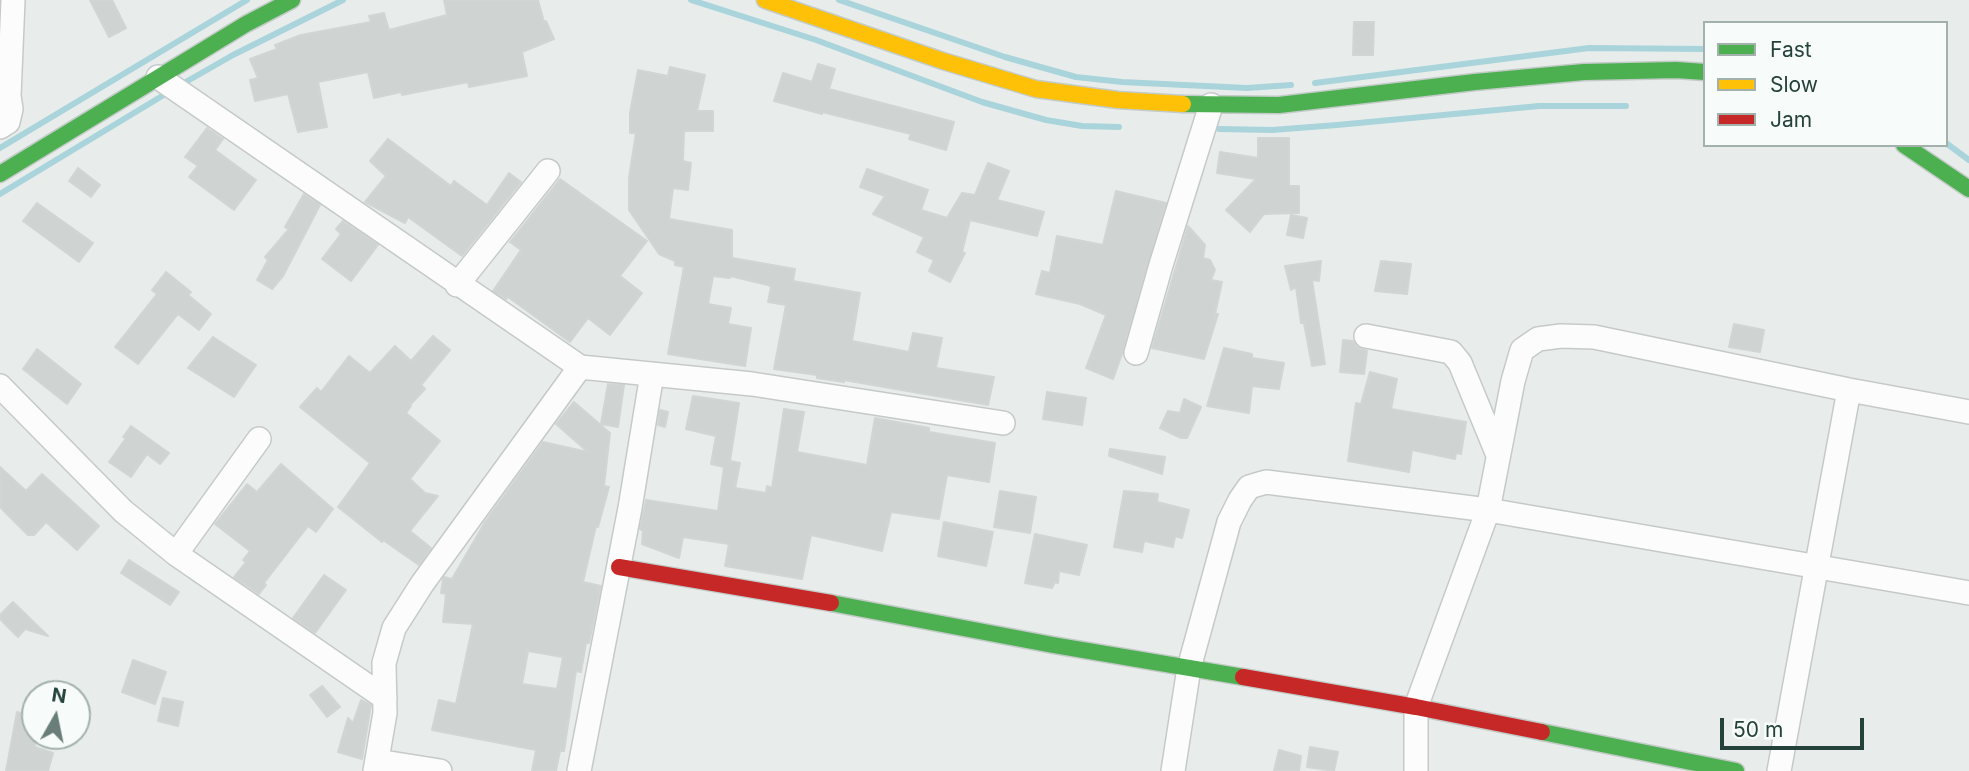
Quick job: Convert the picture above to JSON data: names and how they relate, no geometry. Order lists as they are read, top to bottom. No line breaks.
{"legend":["Fast","Slow","Jam"],"scale_bar":"50 m","north":"top"}
